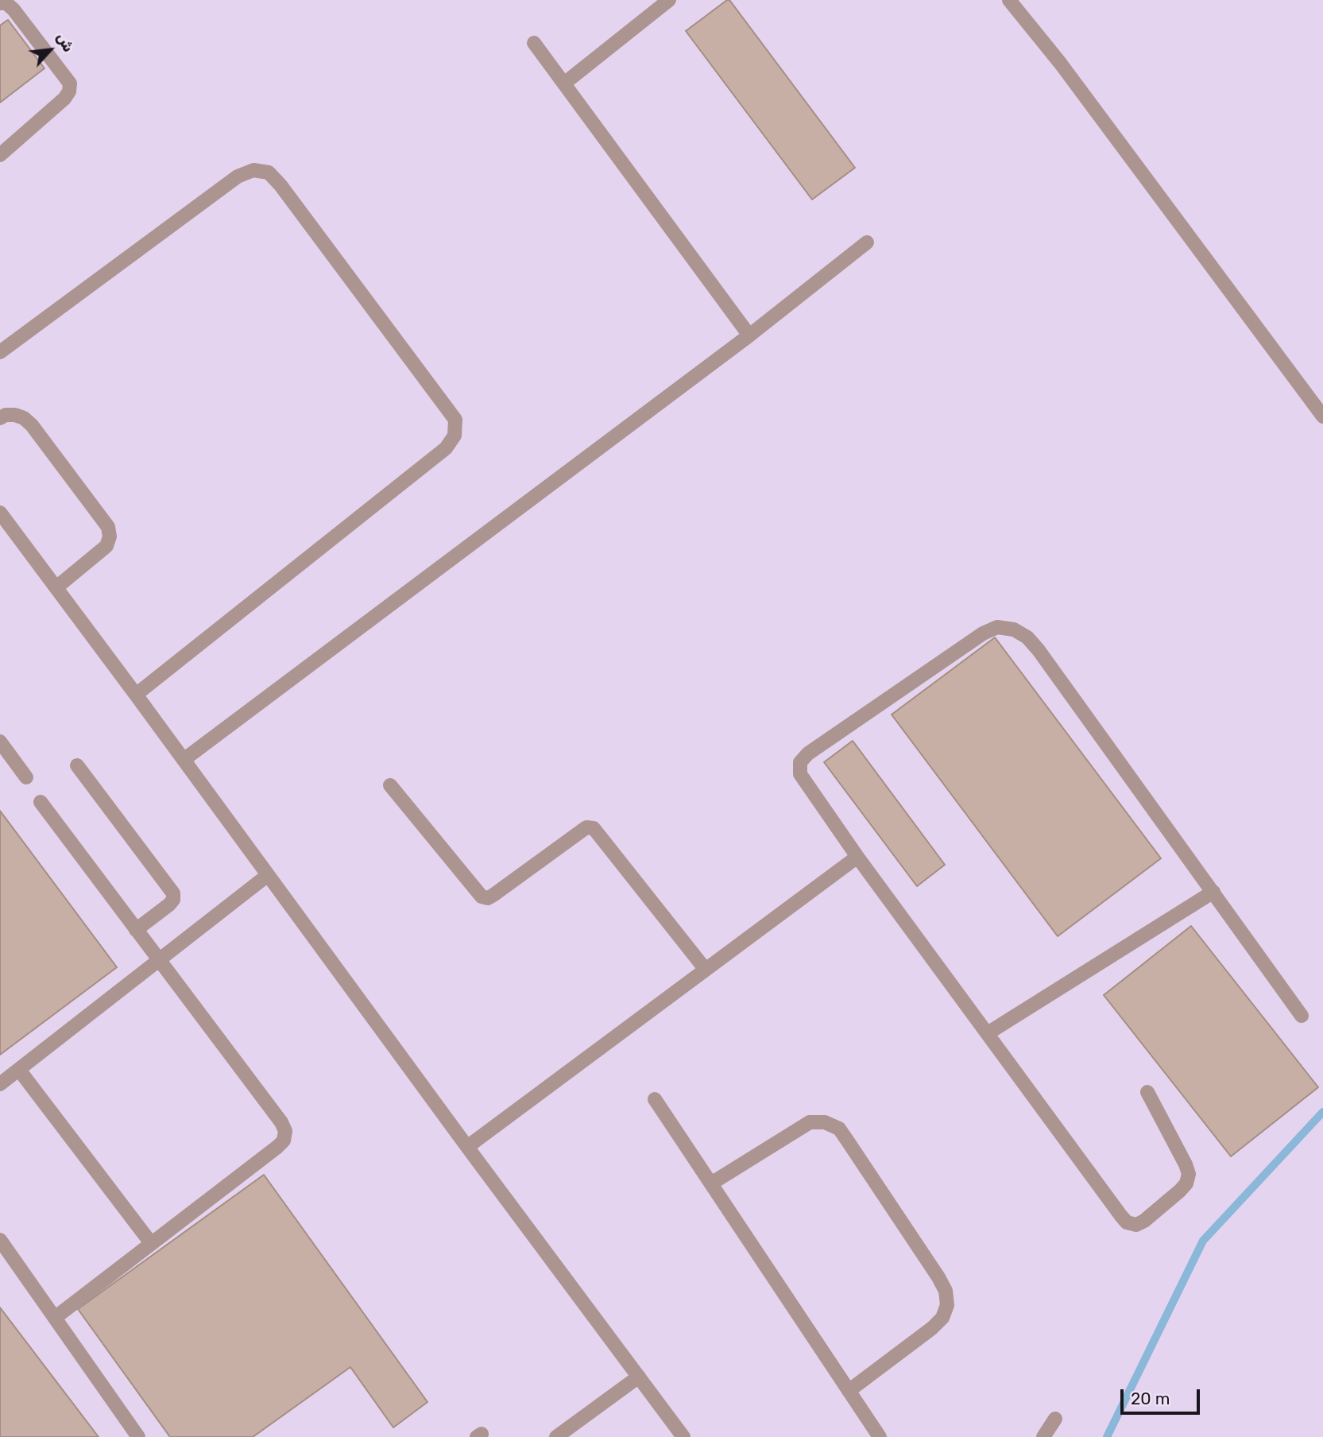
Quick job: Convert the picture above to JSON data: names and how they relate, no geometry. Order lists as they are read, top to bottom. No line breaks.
{"scale_bar":"20 m","north":"top right"}
